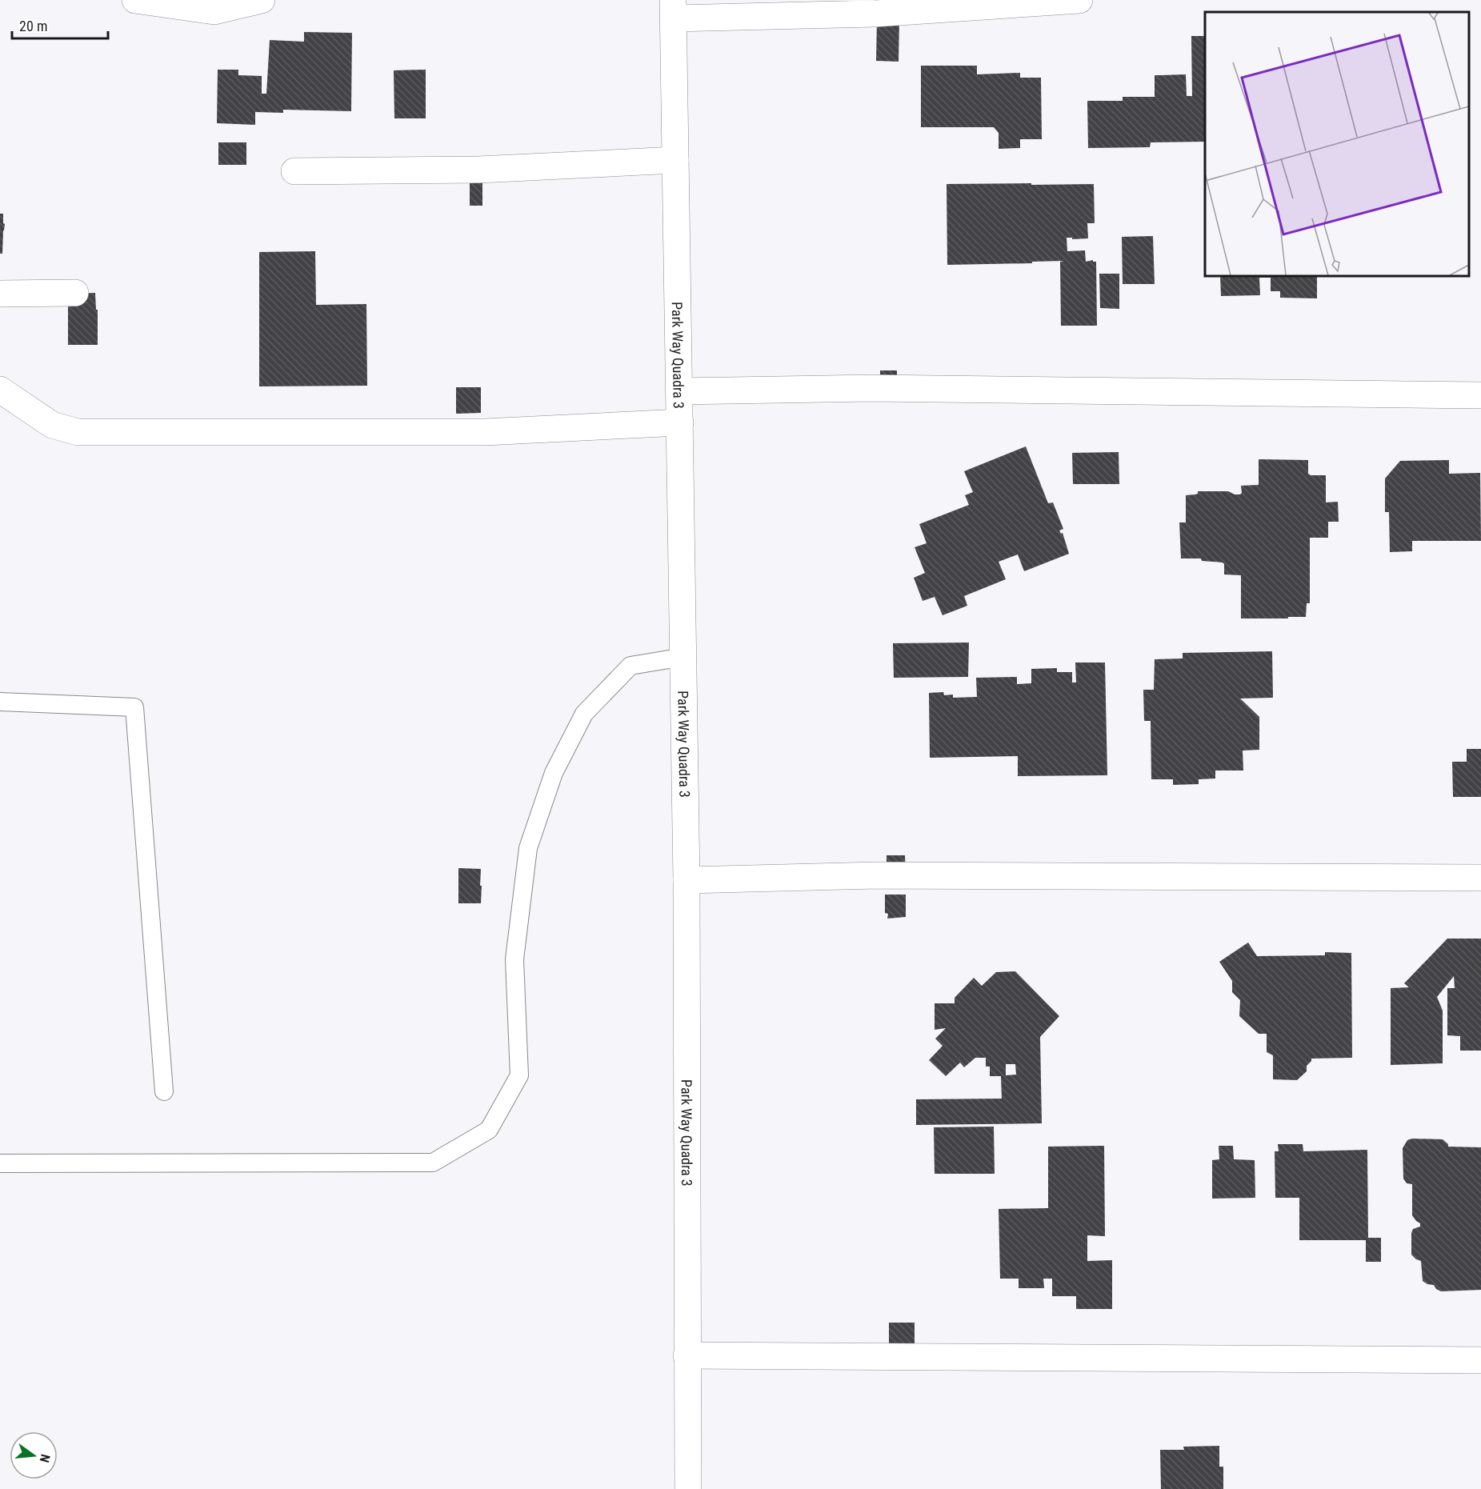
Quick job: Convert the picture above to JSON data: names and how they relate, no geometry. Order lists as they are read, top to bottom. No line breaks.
{"streets":{"street":["Park Way Quadra 3"]},"scale_bar":"20 m","north":"right"}
